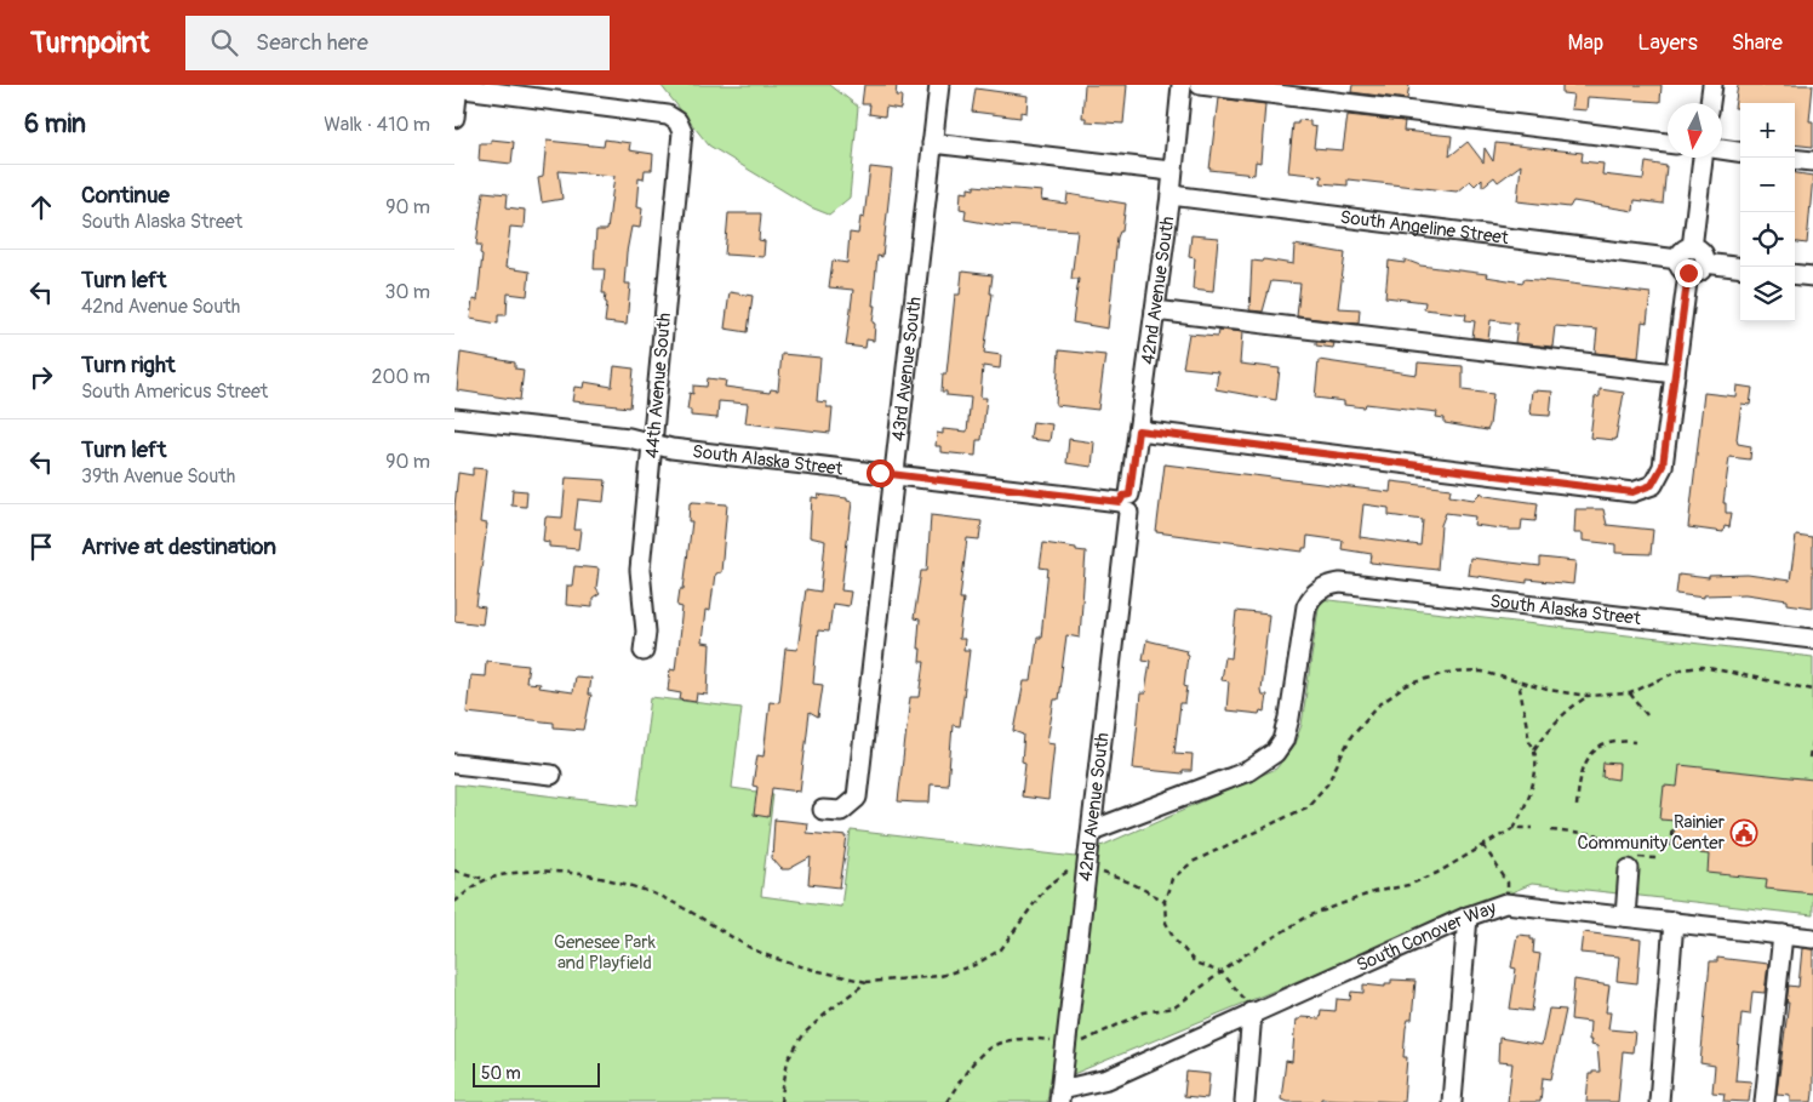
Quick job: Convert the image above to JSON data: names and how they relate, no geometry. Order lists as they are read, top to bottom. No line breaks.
{"streets":{"street":["South Angeline Street","42nd Avenue South","43rd Avenue South","44th Avenue South","South Alaska Street","South Conover Way"]},"crossings":[["South Angeline Street","42nd Avenue South"],["42nd Avenue South","South Alaska Street"],["42nd Avenue South","South Conover Way"],["43rd Avenue South","South Alaska Street"],["44th Avenue South","South Alaska Street"]],"parks":["Genesee Park and Playfield"],"places":{"public building":["Rainier Community Center"]},"scale_bar":"50 m","north":"bottom","page":{"header":"Turnpoint","search":"Search here","nav":["Map","Layers","Share"],"heading":["6 min","Walk · 410 m"],"map_buttons":["+","−"],"list":[["Continue","South Alaska Street","90 m"],["Turn left","42nd Avenue South","30 m"],["Turn right","South Americus Street","200 m"],["Turn left","39th Avenue South","90 m"],"Arrive at destination"],"scale":"50 m"}}
